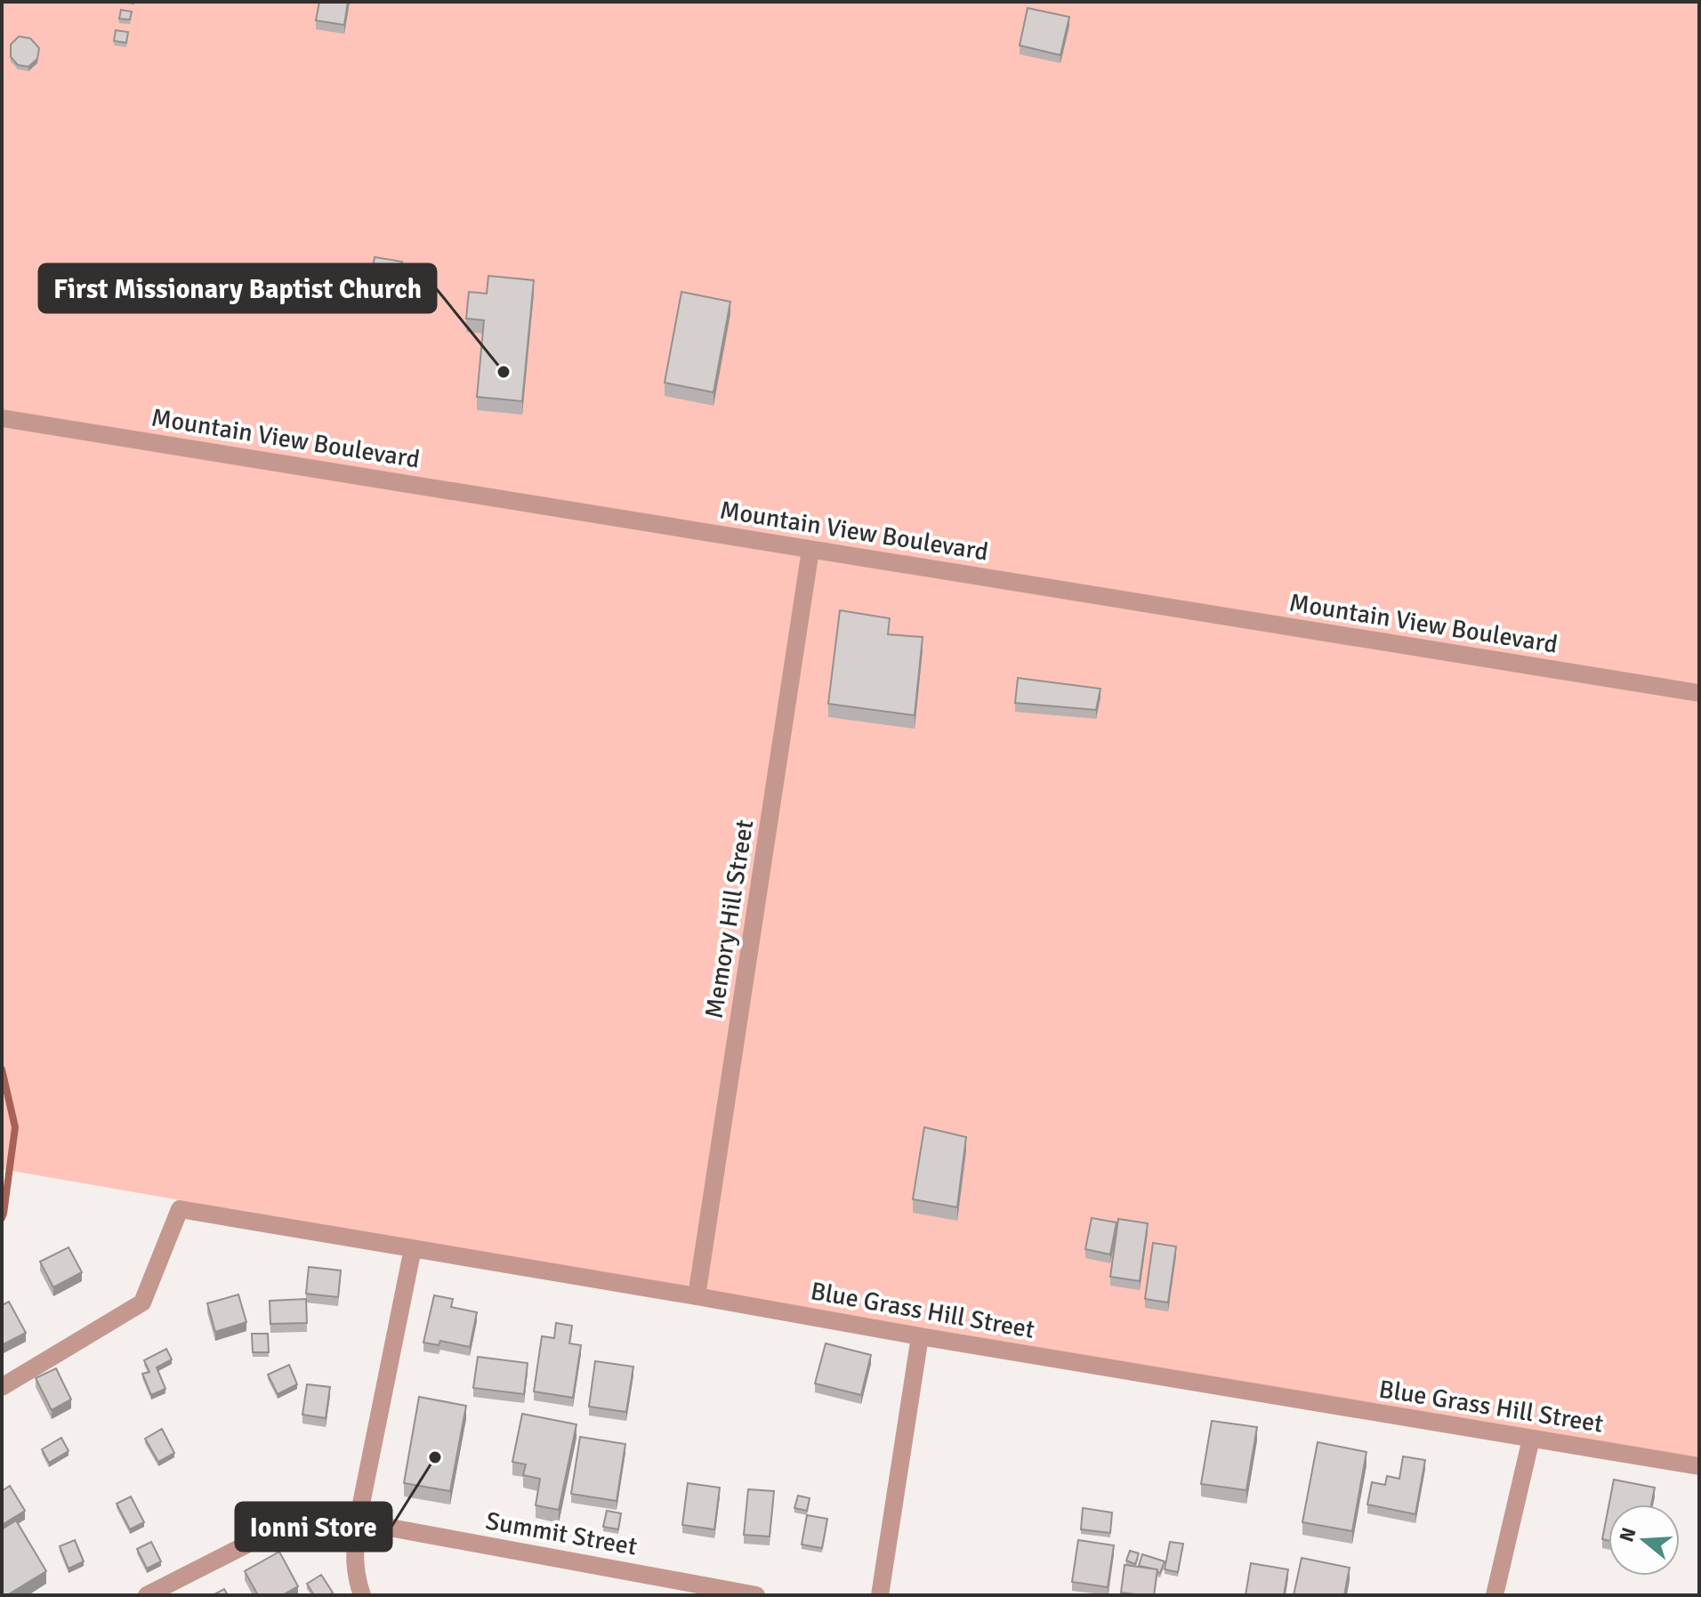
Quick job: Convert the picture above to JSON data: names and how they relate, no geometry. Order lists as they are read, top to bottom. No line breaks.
{"streets":{"street":["Mountain View Boulevard","Memory Hill Street","Blue Grass Hill Street","Summit Street"]},"crossings":[["Mountain View Boulevard","Memory Hill Street"],["Memory Hill Street","Blue Grass Hill Street"]],"places":["First Missionary Baptist Church","Ionni Store"],"north":"left"}
